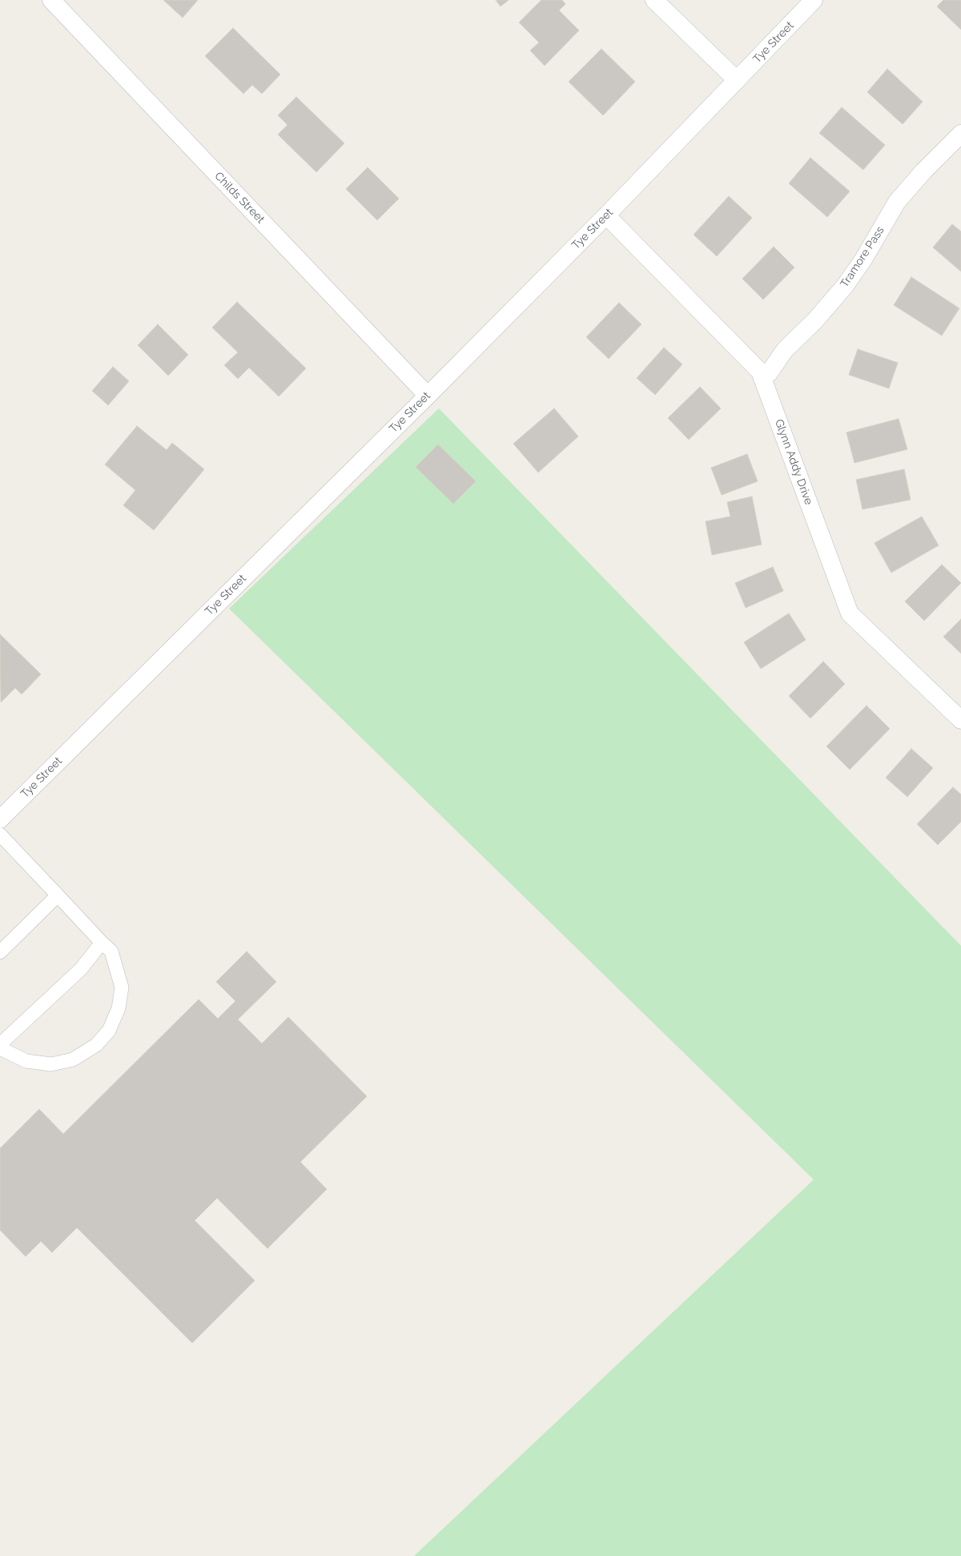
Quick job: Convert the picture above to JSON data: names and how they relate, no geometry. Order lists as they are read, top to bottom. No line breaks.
{"streets":{"street":["Tye Street","Childs Street","Tramore Pass","Glynn Addy Drive"]},"crossings":[["Tye Street","Childs Street"],["Tye Street","Glynn Addy Drive"],["Tramore Pass","Glynn Addy Drive"]]}
